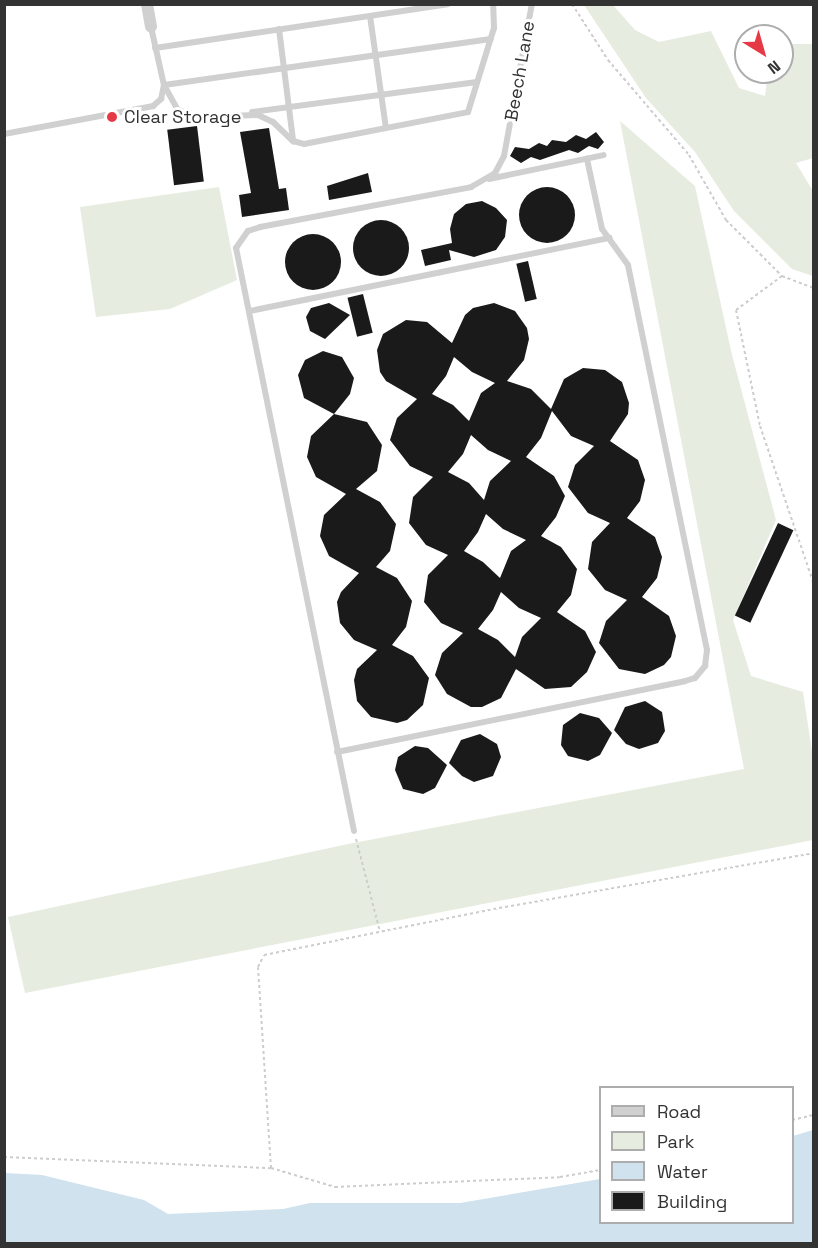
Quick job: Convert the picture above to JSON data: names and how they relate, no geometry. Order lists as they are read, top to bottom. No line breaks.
{"streets":{"lane":["Beech Lane"]},"places":["Clear Storage"],"legend":["Road","Park","Water","Building"],"north":"bottom right"}
